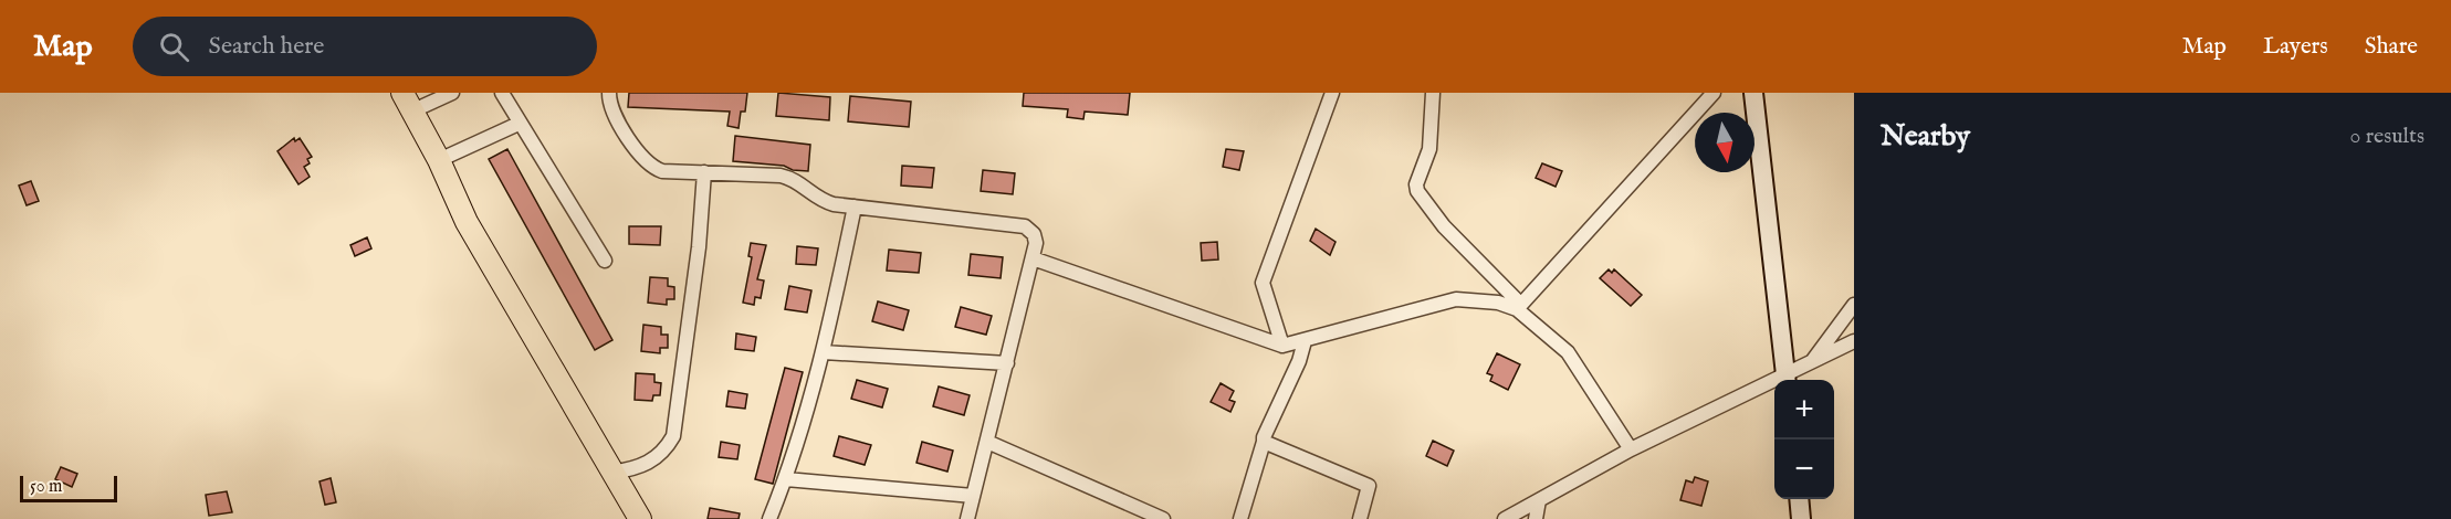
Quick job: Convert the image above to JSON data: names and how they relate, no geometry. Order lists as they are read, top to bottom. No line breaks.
{"scale_bar":"50 m","north":"bottom","page":{"header":"Map","search":"Search here","nav":["Map","Layers","Share"],"heading":["Nearby","0 results"],"map_buttons":["+","−"],"scale":"50 m"}}
